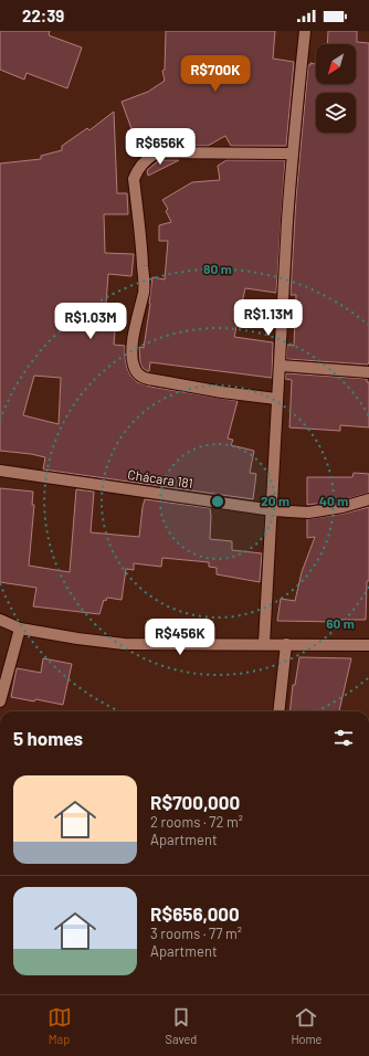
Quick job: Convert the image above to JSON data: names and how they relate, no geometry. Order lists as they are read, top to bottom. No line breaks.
{"streets":{"street":["Chácara 181"]},"north":"bottom left","page":{"status":"22:39","price":["R$700K","R$656K","R$1.13M","R$1.03M","R$456K"],"heading":"5 homes","list":[{"name":"R$700,000","note":"2 rooms · 72 m² · Apartment"},{"name":"R$656,000","note":"3 rooms · 77 m² · Apartment"}],"tabs":["Map","Saved","Home"]},"rings":["80 m","20 m","40 m","60 m"]}
